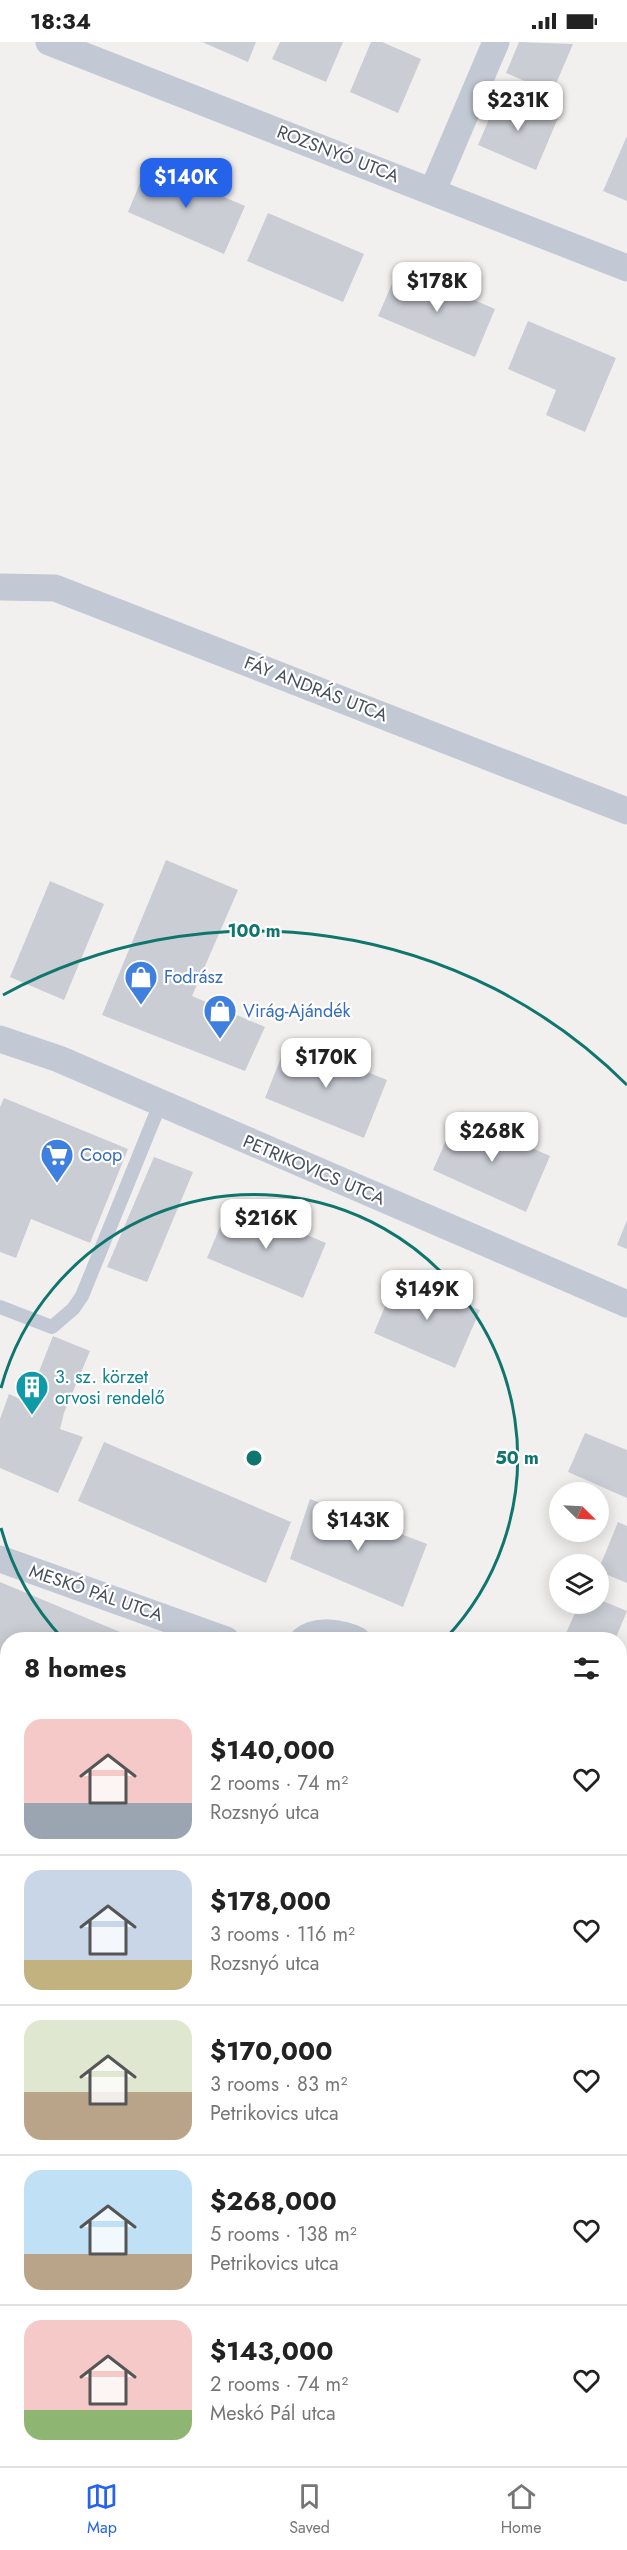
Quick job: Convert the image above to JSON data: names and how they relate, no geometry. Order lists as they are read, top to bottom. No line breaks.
{"streets":{"street":["ROZSNYÓ UTCA","FÁY ANDRÁS UTCA","PETRIKOVICS UTCA","MESKÓ PÁL UTCA"]},"places":{"shop":["Fodrász","Virág-Ajándék"],"supermarket":["Coop"],"building":["3. sz. körzet orvosi rendelő"]},"north":"bottom right","page":{"status":"18:34","price":["$231K","$140K","$178K","$170K","$268K","$216K","$149K","$143K"],"heading":"8 homes","list":[{"name":"$140,000","note":"2 rooms · 74 m² · Rozsnyó utca"},{"name":"$178,000","note":"3 rooms · 116 m² · Rozsnyó utca"},{"name":"$170,000","note":"3 rooms · 83 m² · Petrikovics utca"},{"name":"$268,000","note":"5 rooms · 138 m² · Petrikovics utca"},{"name":"$143,000","note":"2 rooms · 74 m² · Meskó Pál utca"}],"tabs":["Map","Saved","Home"]},"rings":["100 m","50 m"]}
